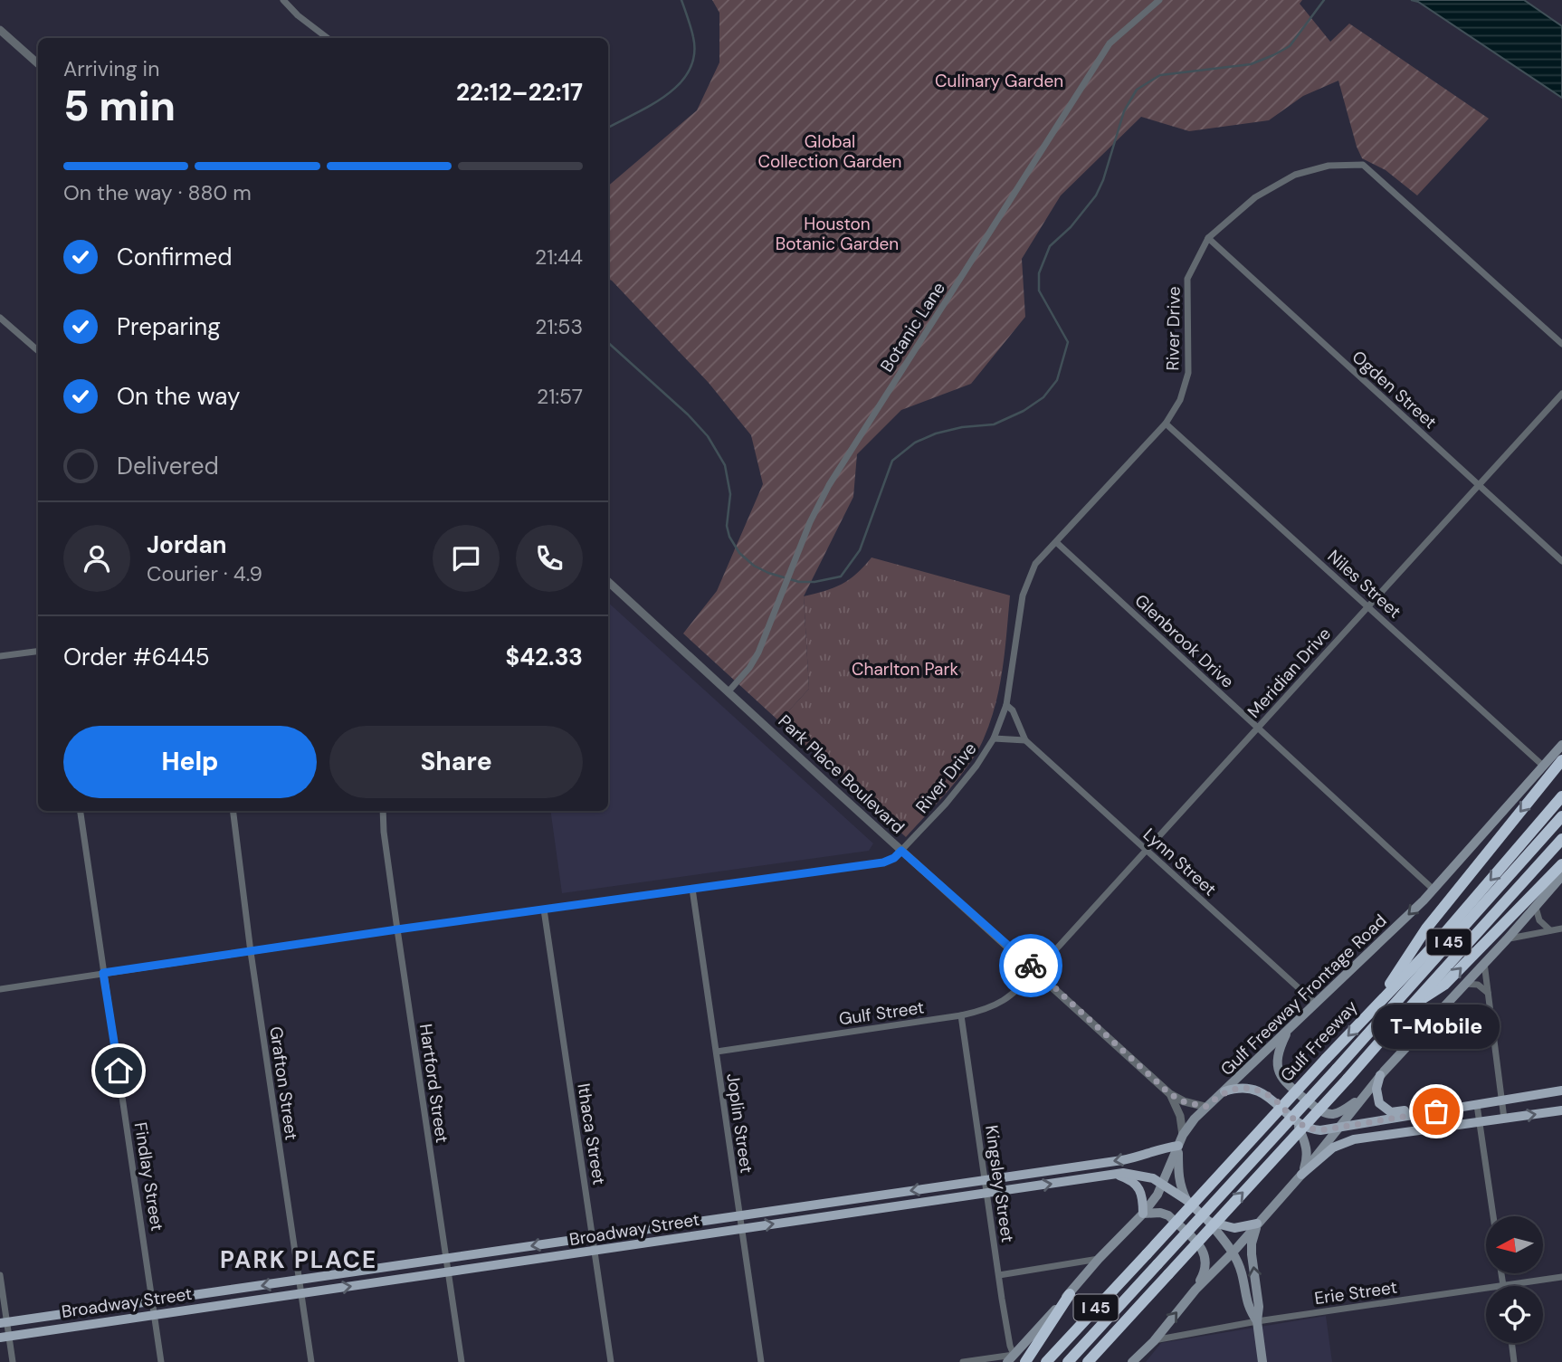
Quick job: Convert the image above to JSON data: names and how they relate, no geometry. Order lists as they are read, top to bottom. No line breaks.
{"streets":{"highway":["I 45","Gulf Freeway"],"main road":["Gulf Freeway Frontage Road","Broadway Street"],"street":["Botanic Lane","River Drive","Ogden Street","Niles Street","Glenbrook Drive","Meridian Drive","Park Place Boulevard","Lynn Street","Gulf Street","Grafton Street","Hartford Street","Joplin Street","Ithaca Street","Findlay Street","Kingsley Street","Erie Street"]},"crossings":[["Botanic Lane","Park Place Boulevard"],["River Drive","Ogden Street"],["River Drive","Niles Street"],["River Drive","Glenbrook Drive"],["River Drive","Park Place Boulevard"],["River Drive","Lynn Street"],["Ogden Street","Meridian Drive"],["Niles Street","Meridian Drive"],["Niles Street","Gulf Freeway Frontage Road"],["Glenbrook Drive","Meridian Drive"],["Glenbrook Drive","Gulf Freeway Frontage Road"],["Meridian Drive","Park Place Boulevard"],["Meridian Drive","Lynn Street"],["Meridian Drive","Gulf Street"],["Park Place Boulevard","Gulf Freeway Frontage Road"],["Park Place Boulevard","Gulf Street"],["Park Place Boulevard","Broadway Street"],["Lynn Street","Gulf Freeway Frontage Road"],["Gulf Freeway Frontage Road","Kingsley Street"],["Gulf Freeway Frontage Road","Broadway Street"],["Gulf Street","Joplin Street"],["Gulf Street","Kingsley Street"],["Grafton Street","Broadway Street"],["Hartford Street","Broadway Street"],["Joplin Street","Broadway Street"],["Ithaca Street","Broadway Street"],["Findlay Street","Broadway Street"],["Kingsley Street","Broadway Street"]],"districts":["PARK PLACE"],"parks":["Culinary Garden","Global Collection Garden","Houston Botanic Garden","Charlton Park"],"places":["T-Mobile"],"north":"left","page":{"heading":["5 min","Arriving in","22:12–22:17"],"panel":["Jordan","Courier · 4.9","Order #6445","$42.33"],"bar":"On the way · 880 m","list":[["Confirmed","21:44"],["Preparing","21:53"],["On the way","21:57"],"Delivered"],"buttons":["Help","Share"],"bubble":"T-Mobile"}}
